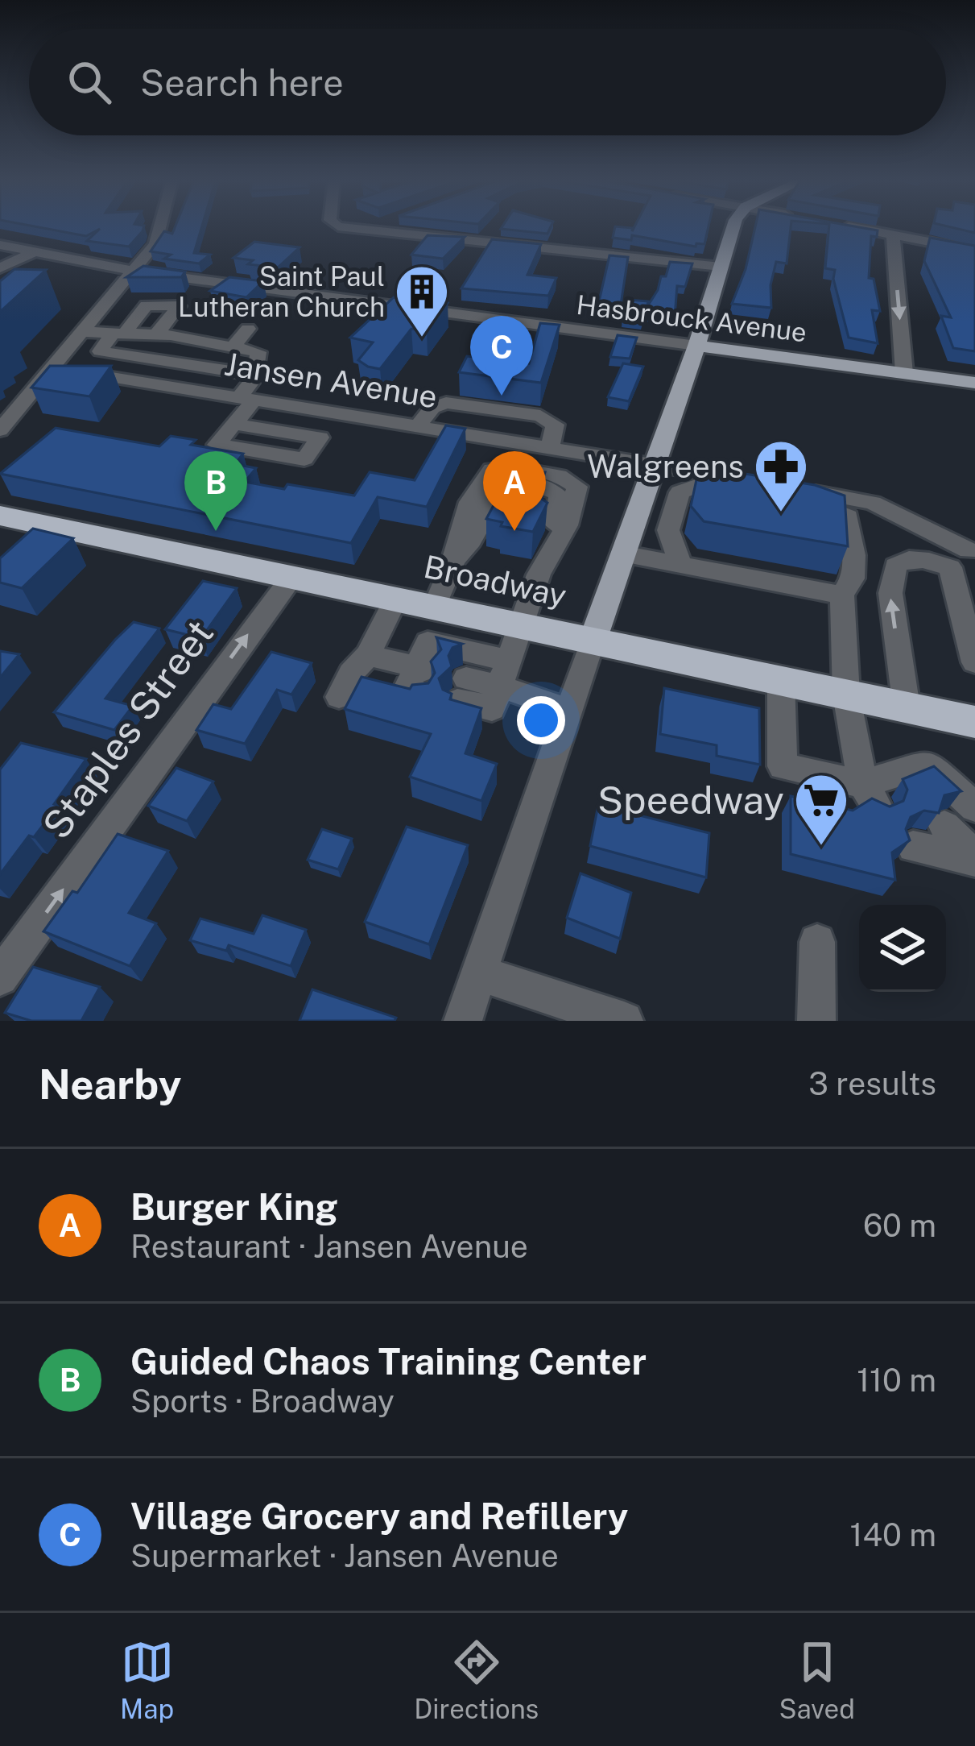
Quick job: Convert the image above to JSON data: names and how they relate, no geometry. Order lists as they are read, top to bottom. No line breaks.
{"streets":{"highway":["Broadway"],"main road":["Hasbrouck Avenue"],"street":["Jansen Avenue","Staples Street"]},"crossings":[["Broadway","Staples Street"]],"one_way":["Staples Street"],"places":{"building":["Saint Paul Lutheran Church"],"pharmacy":["Walgreens"],"supermarket":["Speedway"]},"page":{"search":"Search here","pins":["C","A","B"],"heading":["Nearby","3 results"],"list":[{"mark":"A","name":"Burger King","note":"Restaurant · Jansen Avenue","value":"60 m"},{"mark":"B","name":"Guided Chaos Training Center","note":"Sports · Broadway","value":"110 m"},{"mark":"C","name":"Village Grocery and Refillery","note":"Supermarket · Jansen Avenue","value":"140 m"}],"nav":["Map","Directions","Saved"]}}
